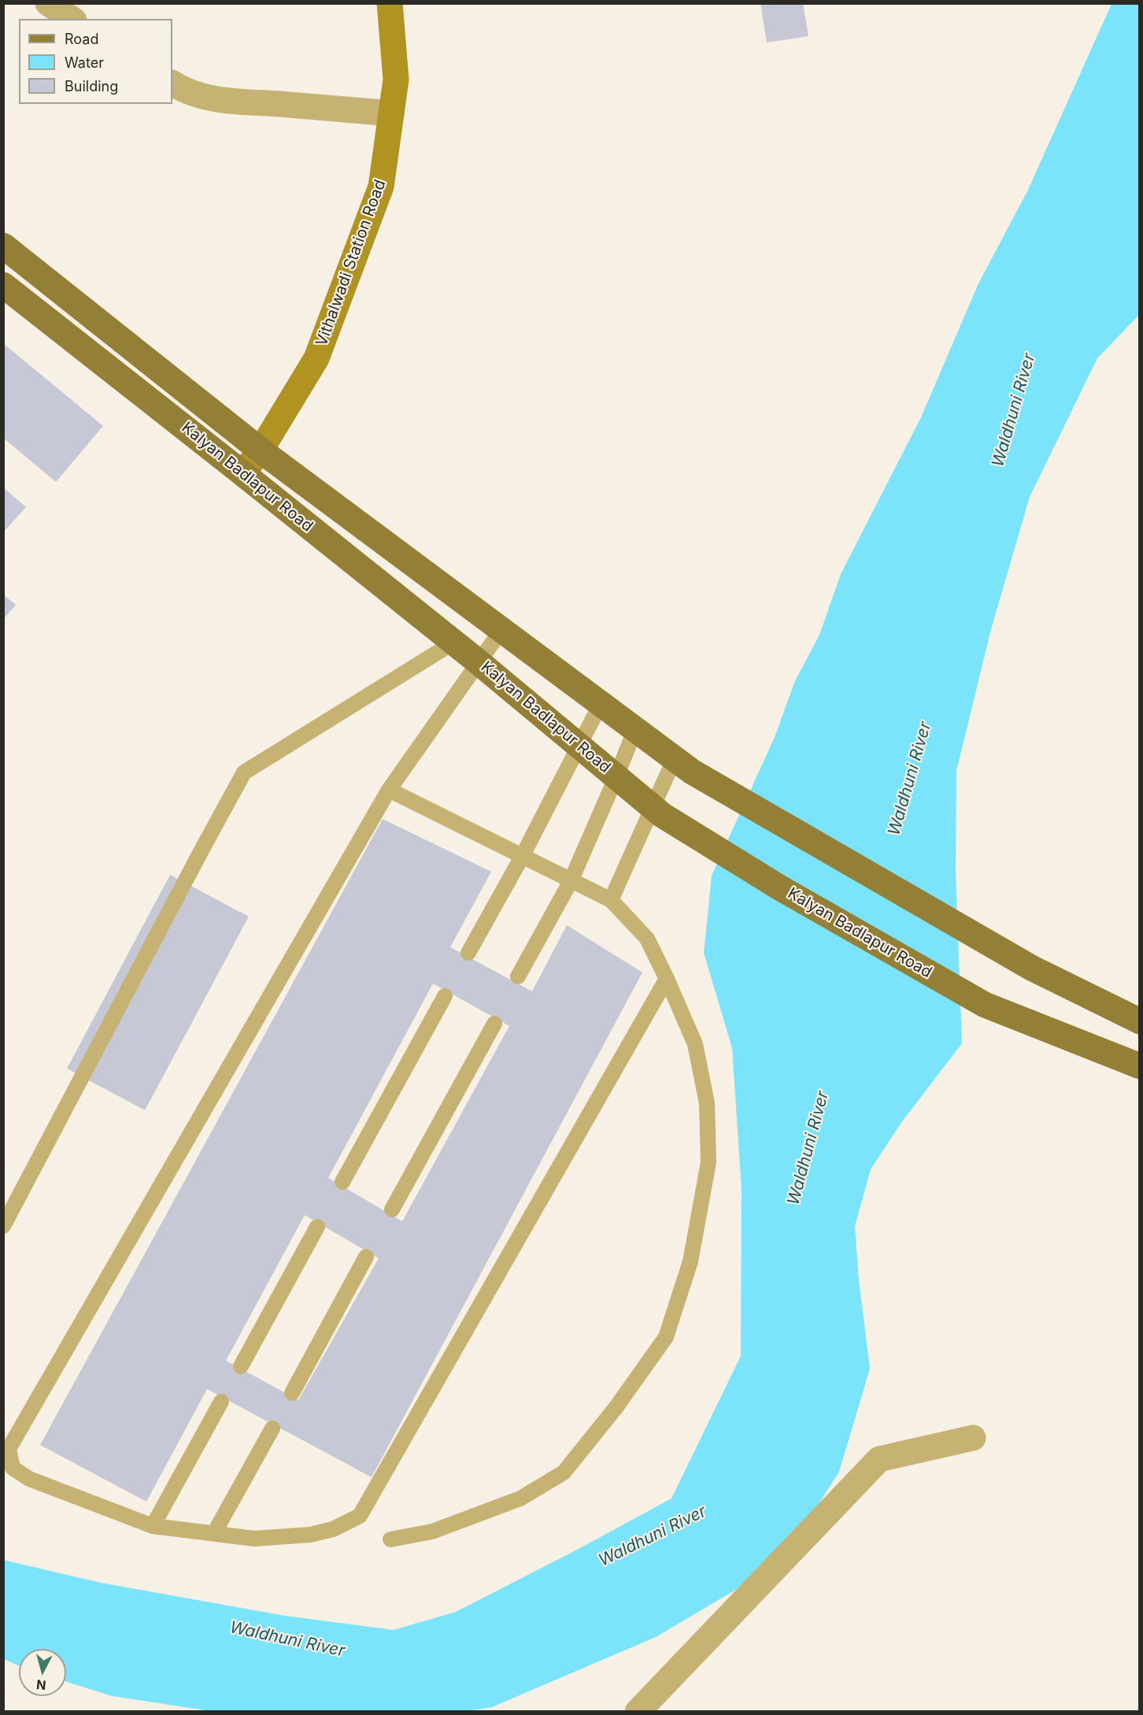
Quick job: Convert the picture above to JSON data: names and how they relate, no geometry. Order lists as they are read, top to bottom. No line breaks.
{"streets":{"main road":["Kalyan Badlapur Road"],"street":["Vithalwadi Station Road"]},"crossings":[["Vithalwadi Station Road","Kalyan Badlapur Road"]],"water":["Waldhuni River"],"legend":["Road","Water","Building"],"north":"bottom"}
